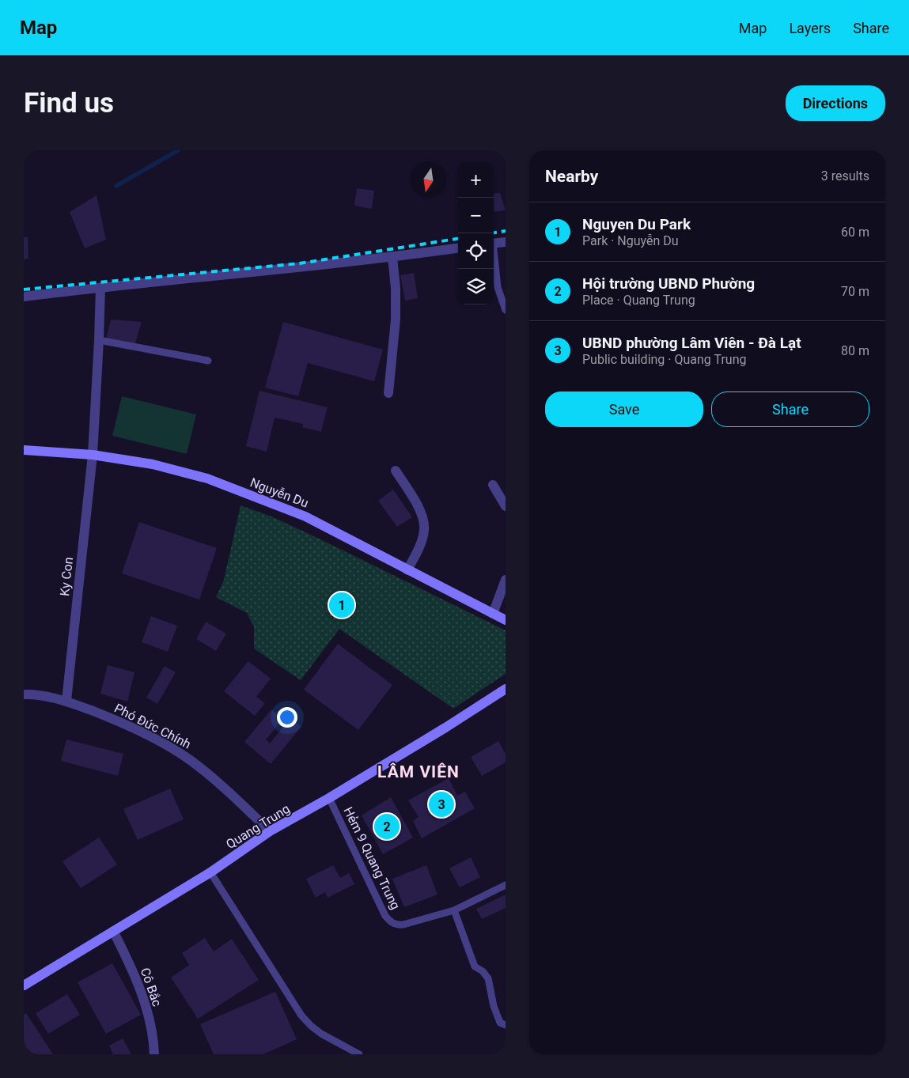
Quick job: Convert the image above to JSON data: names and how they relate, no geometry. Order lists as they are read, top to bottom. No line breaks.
{"streets":{"main road":["Nguyễn Du","Quang Trung"],"street":["Ky Con","Phó Đức Chính","Cô Bắc"],"lane":["Hẻm 9 Quang Trung"]},"crossings":[["Nguyễn Du","Ky Con"],["Ky Con","Phó Đức Chính"],["Phó Đức Chính","Quang Trung"],["Quang Trung","Hẻm 9 Quang Trung"],["Quang Trung","Cô Bắc"]],"districts":["LÂM VIÊN"],"north":"bottom","page":{"header":"Map","nav":["Map","Layers","Share"],"buttons":["Directions",["Save","Share"]],"title":"Find us","heading":["Nearby","3 results"],"map_buttons":["+","−"],"list":[{"mark":"1","name":"Nguyen Du Park","note":"Park · Nguyễn Du","value":"60 m"},{"mark":"2","name":"Hội trường UBND Phường","note":"Place · Quang Trung","value":"70 m"},{"mark":"3","name":"UBND phường Lâm Viên - Đà Lạt","note":"Public building · Quang Trung","value":"80 m"}],"pins":["1","3","2"]}}
